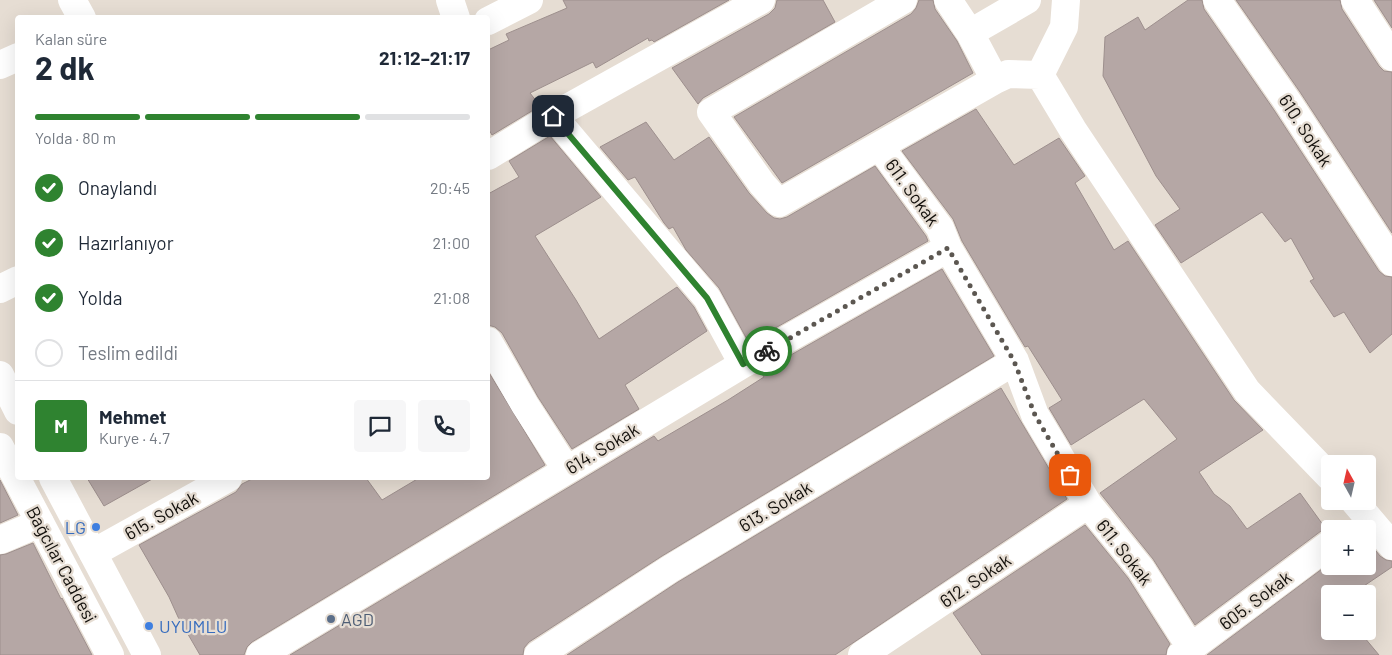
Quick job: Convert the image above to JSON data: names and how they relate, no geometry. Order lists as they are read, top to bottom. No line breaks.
{"streets":{"street":["610. Sokak","611. Sokak","614. Sokak","613. Sokak","615. Sokak","Bağcılar Caddesi","612. Sokak","605. Sokak"]},"crossings":[["611. Sokak","614. Sokak"],["611. Sokak","613. Sokak"],["611. Sokak","612. Sokak"],["611. Sokak","605. Sokak"],["615. Sokak","Bağcılar Caddesi"]],"places":["LG","AGD","UYUMLU"],"north":"top","page":{"heading":["2 dk","Kalan süre","21:12–21:17"],"panel":["Mehmet","Kurye · 4.7"],"bar":"Yolda · 80 m","list":[["Onaylandı","20:45"],["Hazırlanıyor","21:00"],["Yolda","21:08"],"Teslim edildi"],"round":"M","map_buttons":["+","−"]}}
